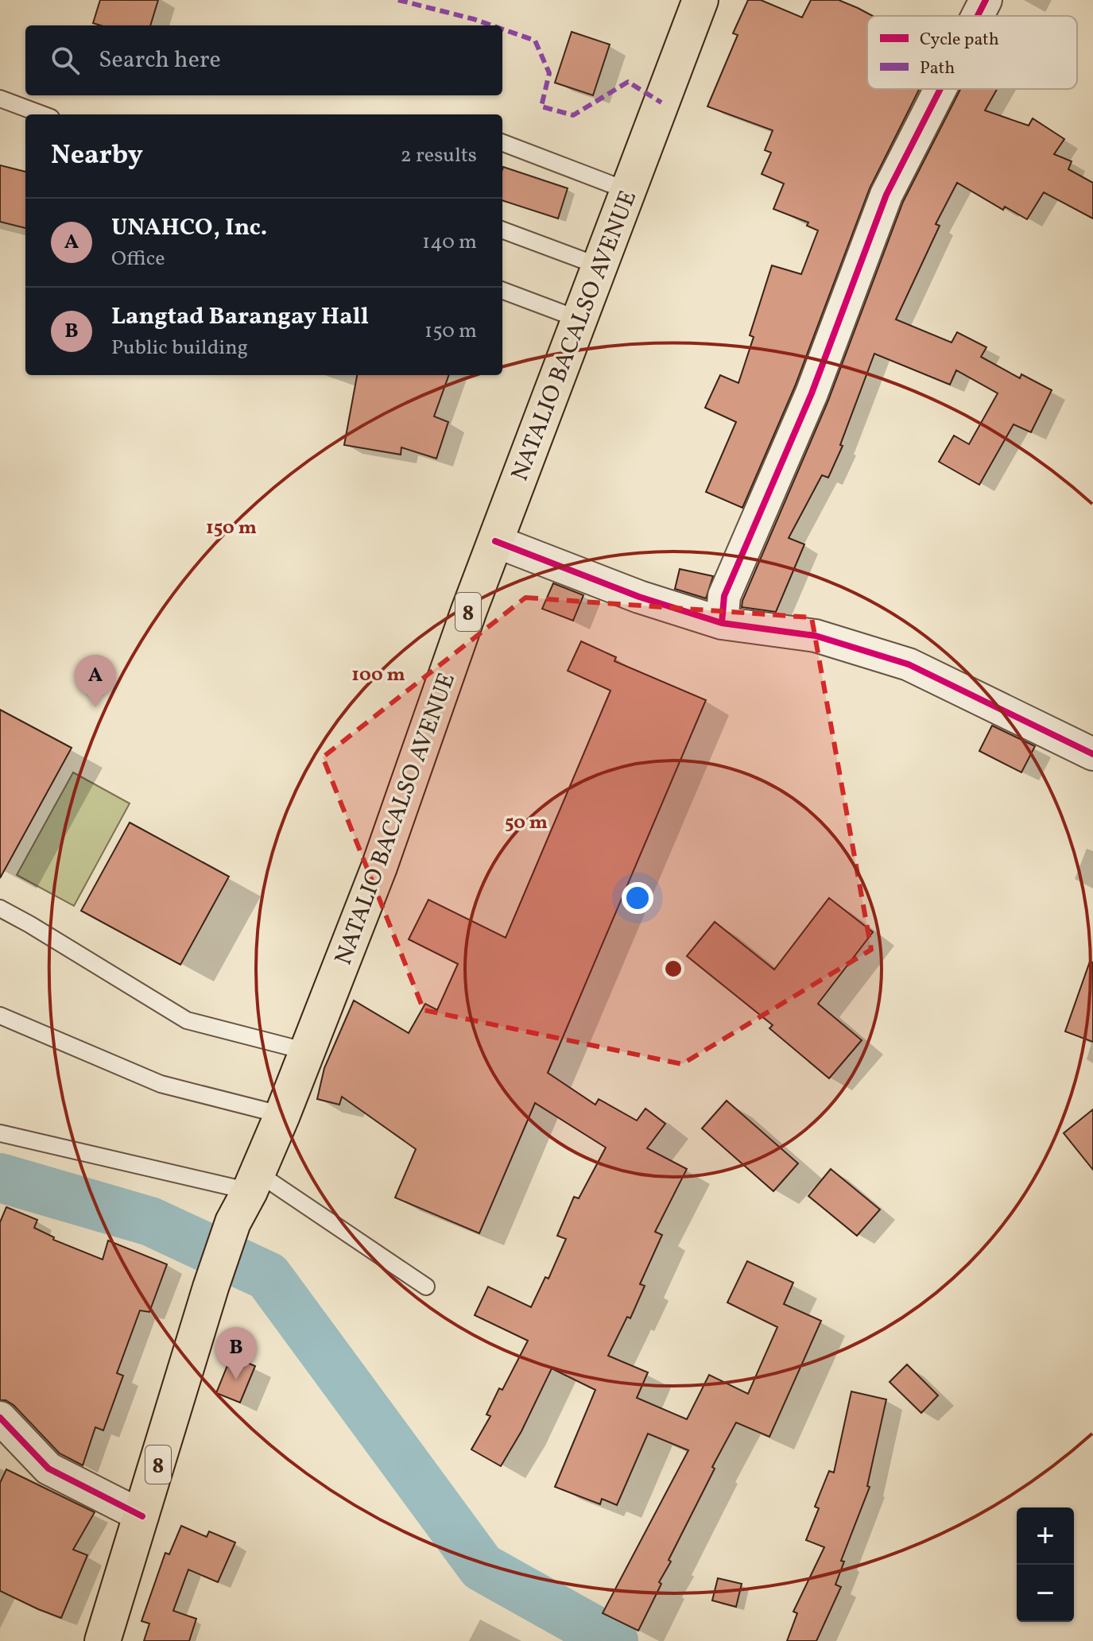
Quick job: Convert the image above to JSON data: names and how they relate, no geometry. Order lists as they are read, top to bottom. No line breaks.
{"streets":{"highway":["NATALIO BACALSO AVENUE","8"]},"legend":["Cycle path","Path"],"page":{"search":"Search here","heading":["Nearby","2 results"],"list":[{"mark":"A","name":"UNAHCO, Inc.","note":"Office","value":"140 m"},{"mark":"B","name":"Langtad Barangay Hall","note":"Public building","value":"150 m"}],"pins":["A","B"],"map_buttons":["+","−"]},"rings":["150 m","100 m","50 m"]}
